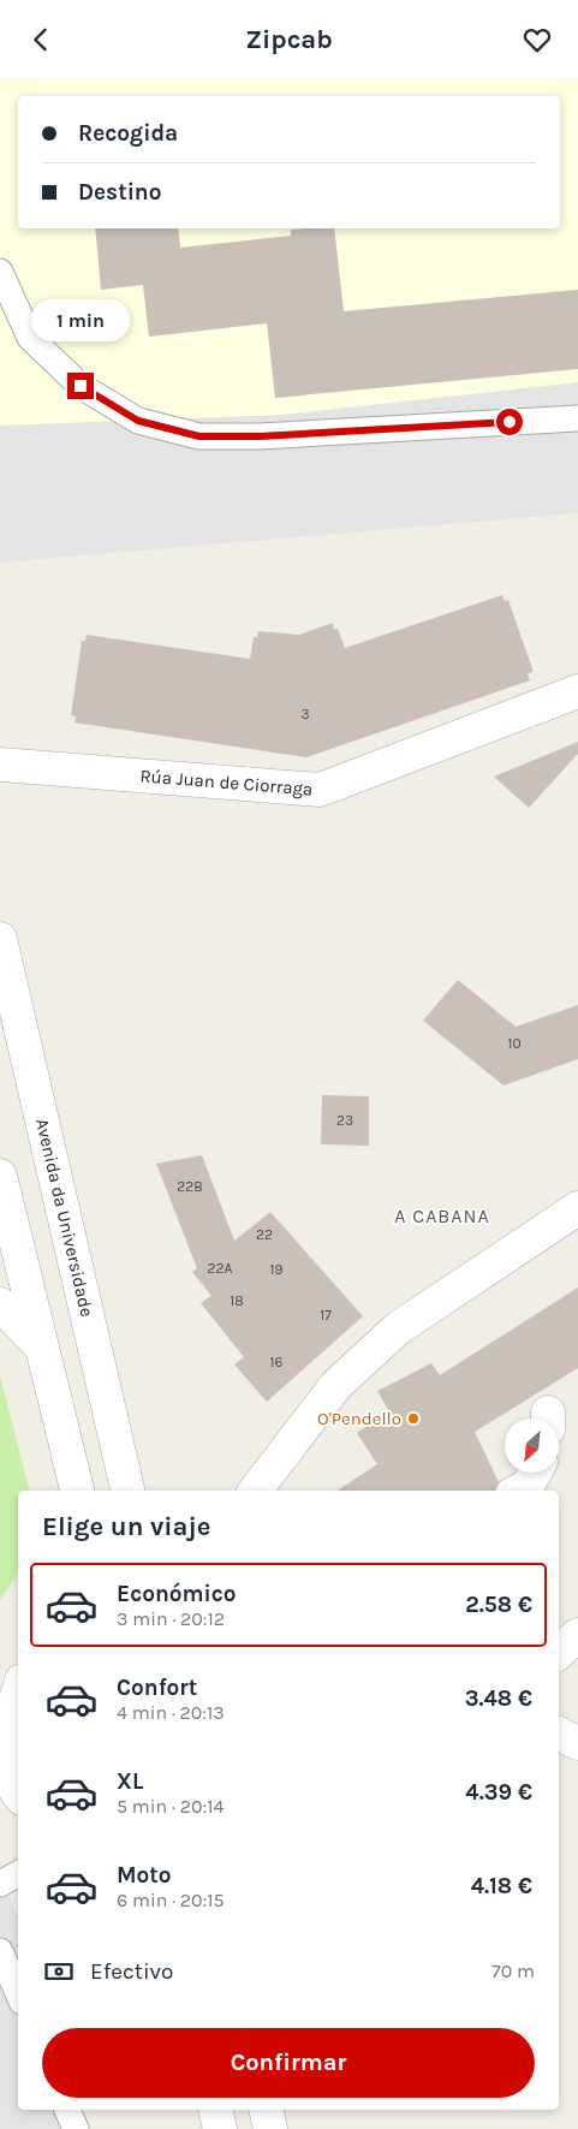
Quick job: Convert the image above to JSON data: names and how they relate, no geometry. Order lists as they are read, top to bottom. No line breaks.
{"streets":{"street":["Rúa Juan de Ciorraga","Avenida da Universidade"]},"districts":["A CABANA"],"places":["O'Pendello"],"house_numbers":["3","10","23","22B","22","22A","19","18","17","16"],"north":"bottom left","page":{"header":"Zipcab","banner":["Recogida","Destino"],"bubble":"1 min","heading":"Elige un viaje","list":[{"name":"Económico","note":"3 min · 20:12","value":"2.58 €"},{"name":"Confort","note":"4 min · 20:13","value":"3.48 €"},{"name":"XL","note":"5 min · 20:14","value":"4.39 €"},{"name":"Moto","note":"6 min · 20:15","value":"4.18 €"}],"pay":["Efectivo","70 m"],"buttons":"Confirmar"}}
